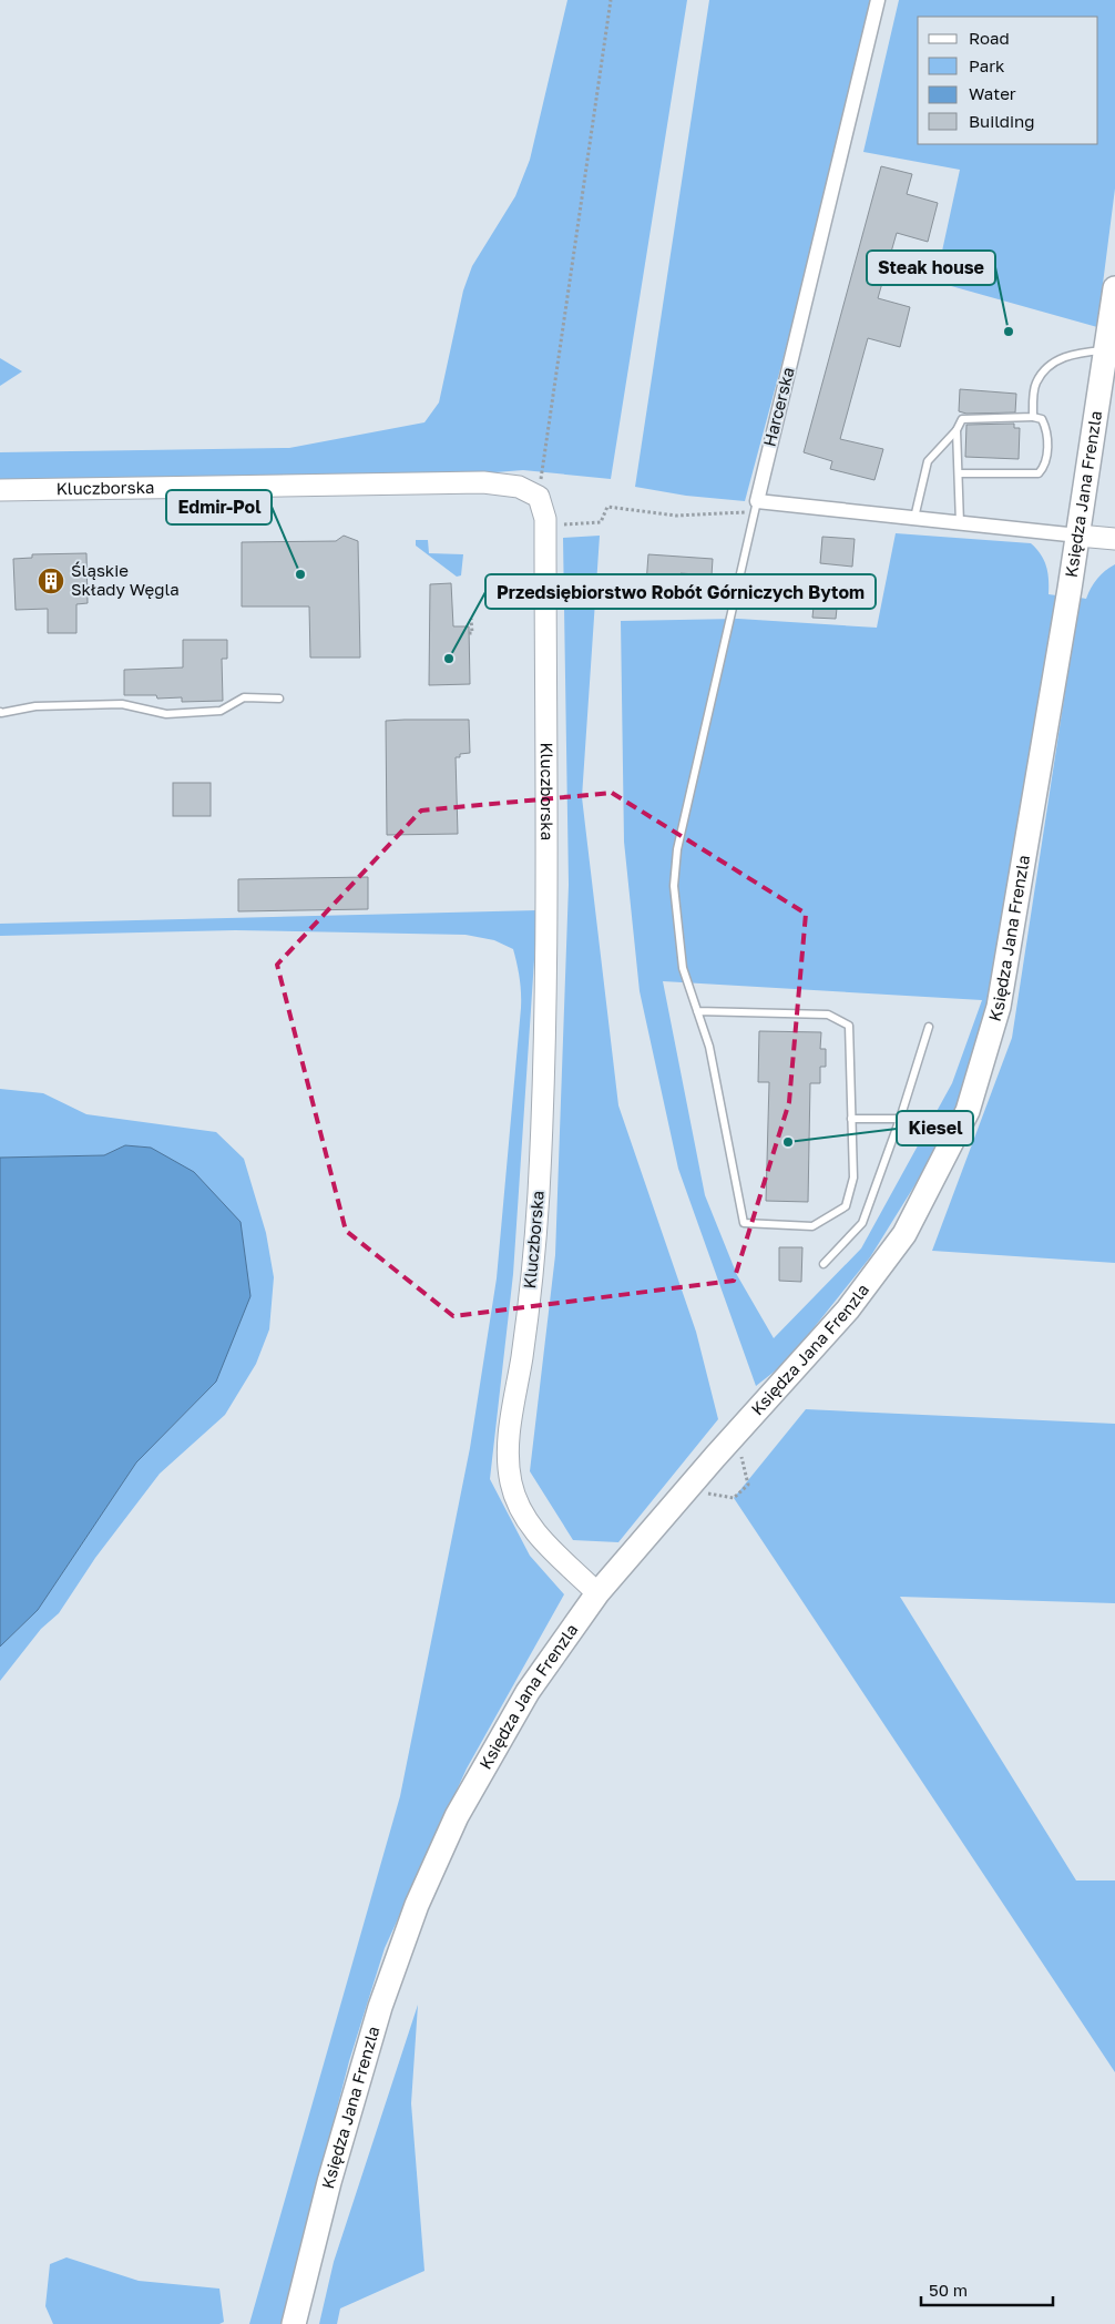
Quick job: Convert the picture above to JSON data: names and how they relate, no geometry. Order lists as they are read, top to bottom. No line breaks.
{"streets":{"main road":["Księdza Jana Frenzla"],"street":["Harcerska","Kluczborska"]},"crossings":[["Kluczborska","Księdza Jana Frenzla"]],"places":{"other":["Steak house","Edmir-Pol","Przedsiębiorstwo Robót Górniczych Bytom","Kiesel"],"building":["Śląskie Składy Węgla"]},"legend":["Road","Park","Water","Building"],"scale_bar":"50 m"}
